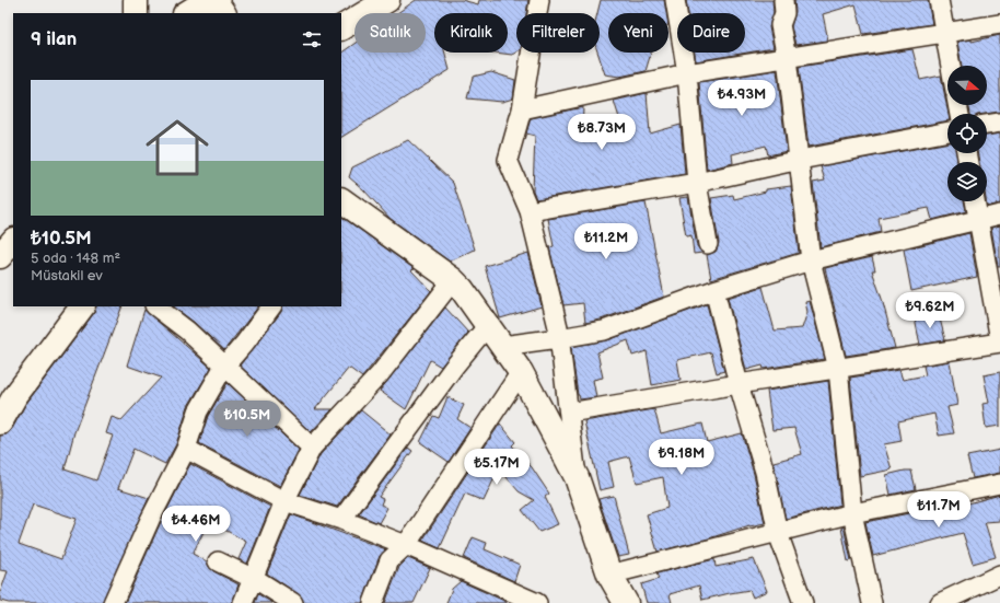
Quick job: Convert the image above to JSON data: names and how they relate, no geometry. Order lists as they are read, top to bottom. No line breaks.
{"north":"right","page":{"chip":["Satılık","Kiralık","Filtreler","Yeni","Daire"],"heading":"9 ilan","list":[{"name":"₺10.5M","note":"5 oda · 148 m² · Müstakil ev"}],"price":["₺4.93M","₺8.73M","₺11.2M","₺9.62M","₺10.5M","₺9.18M","₺5.17M","₺11.7M","₺4.46M"]}}
